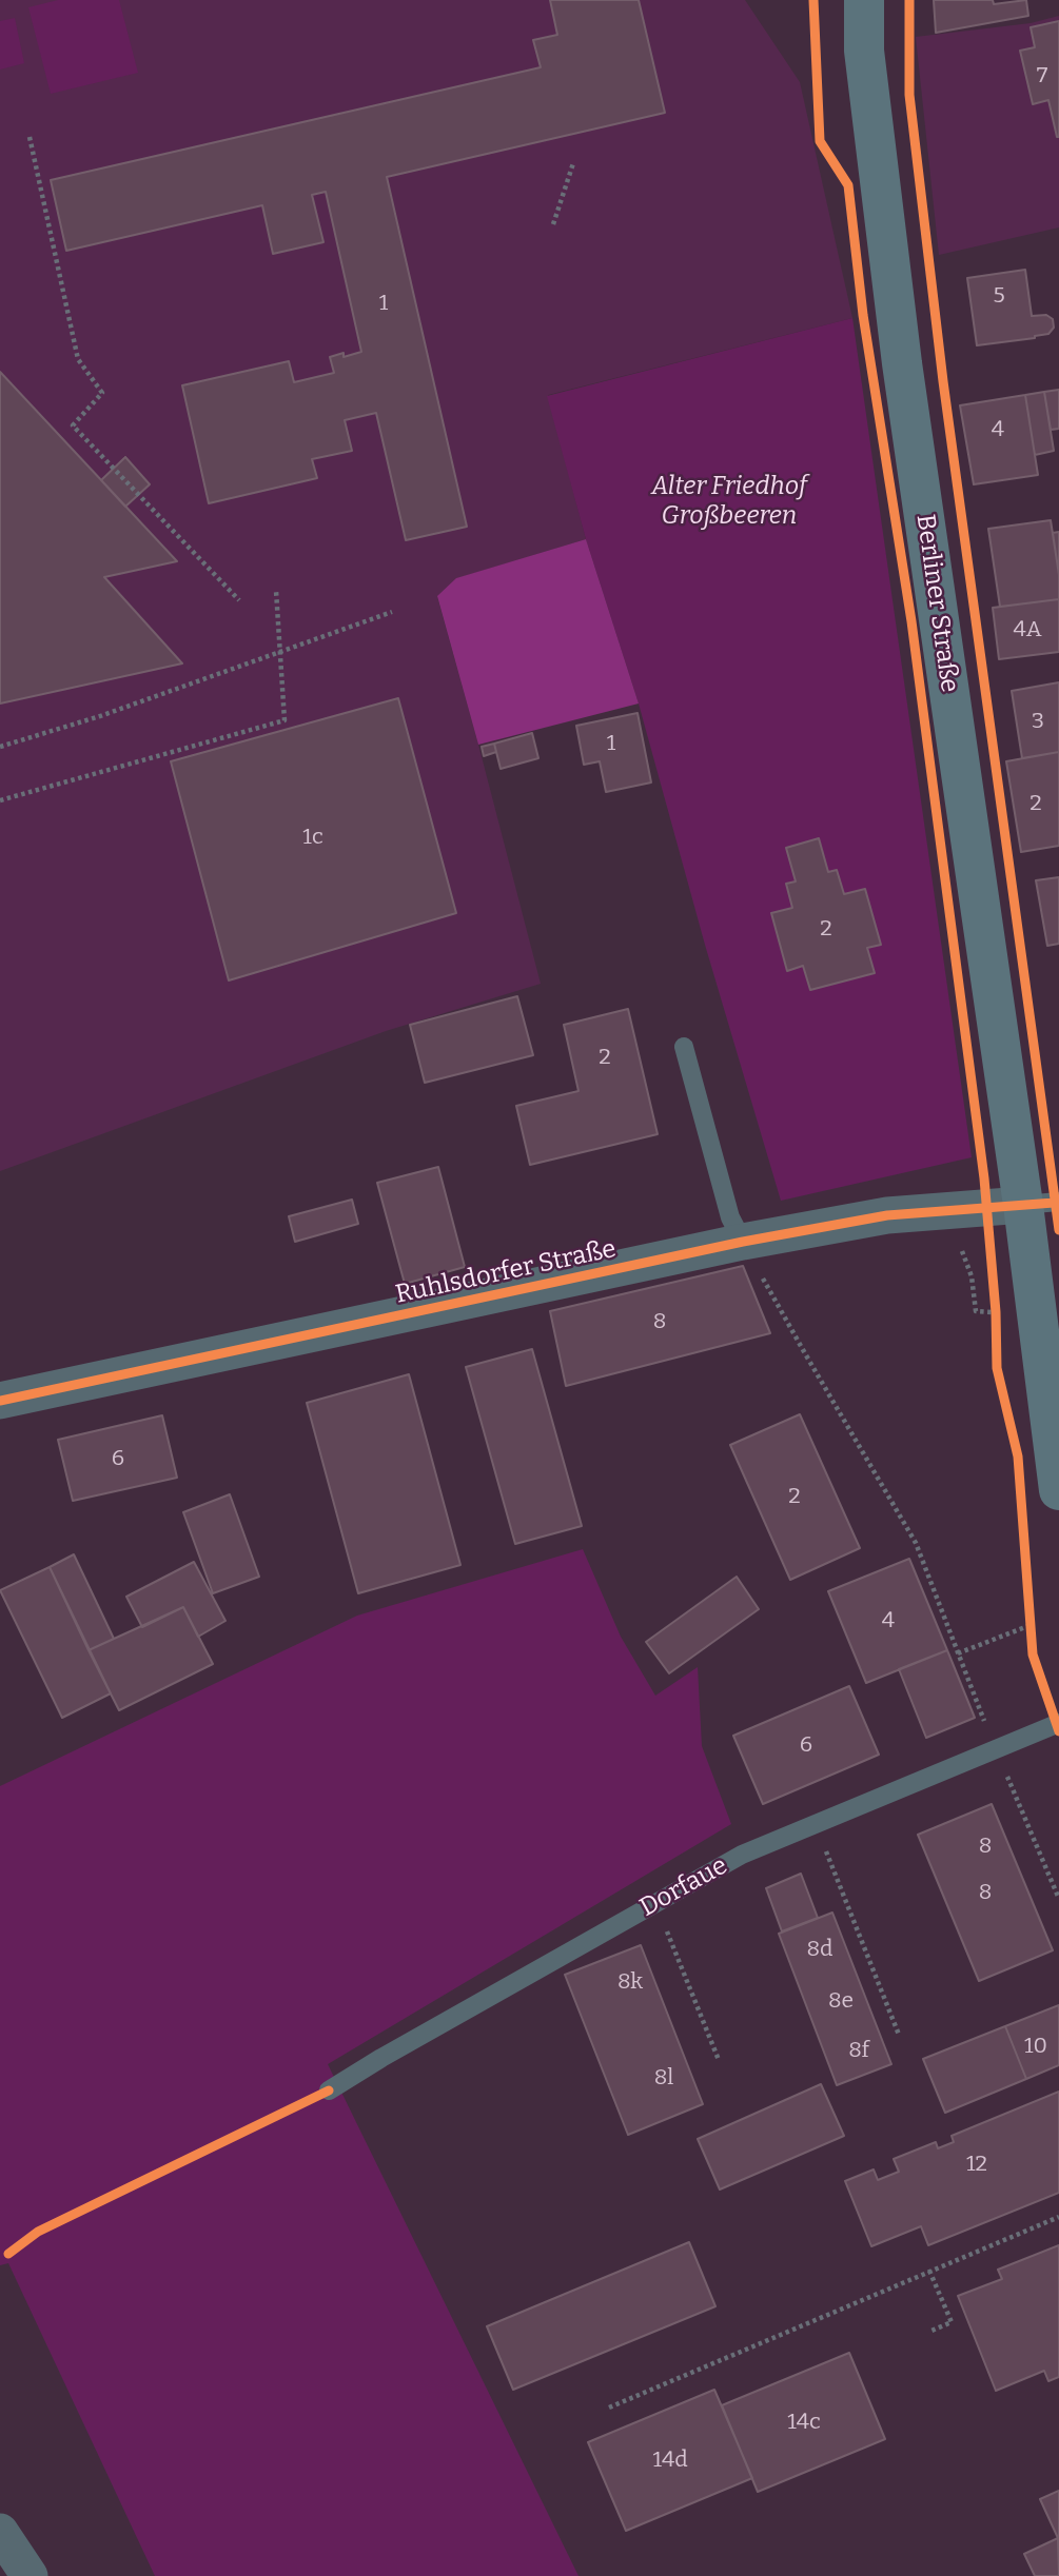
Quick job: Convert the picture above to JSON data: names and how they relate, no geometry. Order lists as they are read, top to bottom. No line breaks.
{"streets":{"street":["Berliner Straße","Ruhlsdorfer Straße"],"lane":["Dorfaue"]},"crossings":[["Berliner Straße","Ruhlsdorfer Straße"]],"parks":["Alter Friedhof Großbeeren"],"house_numbers":["7","5","1","4","4A","3","1","2","1c","2","2","8","6","2","4","6","8","8","8d","8k","8e","10","8f","8l","12","14c","14d"]}
